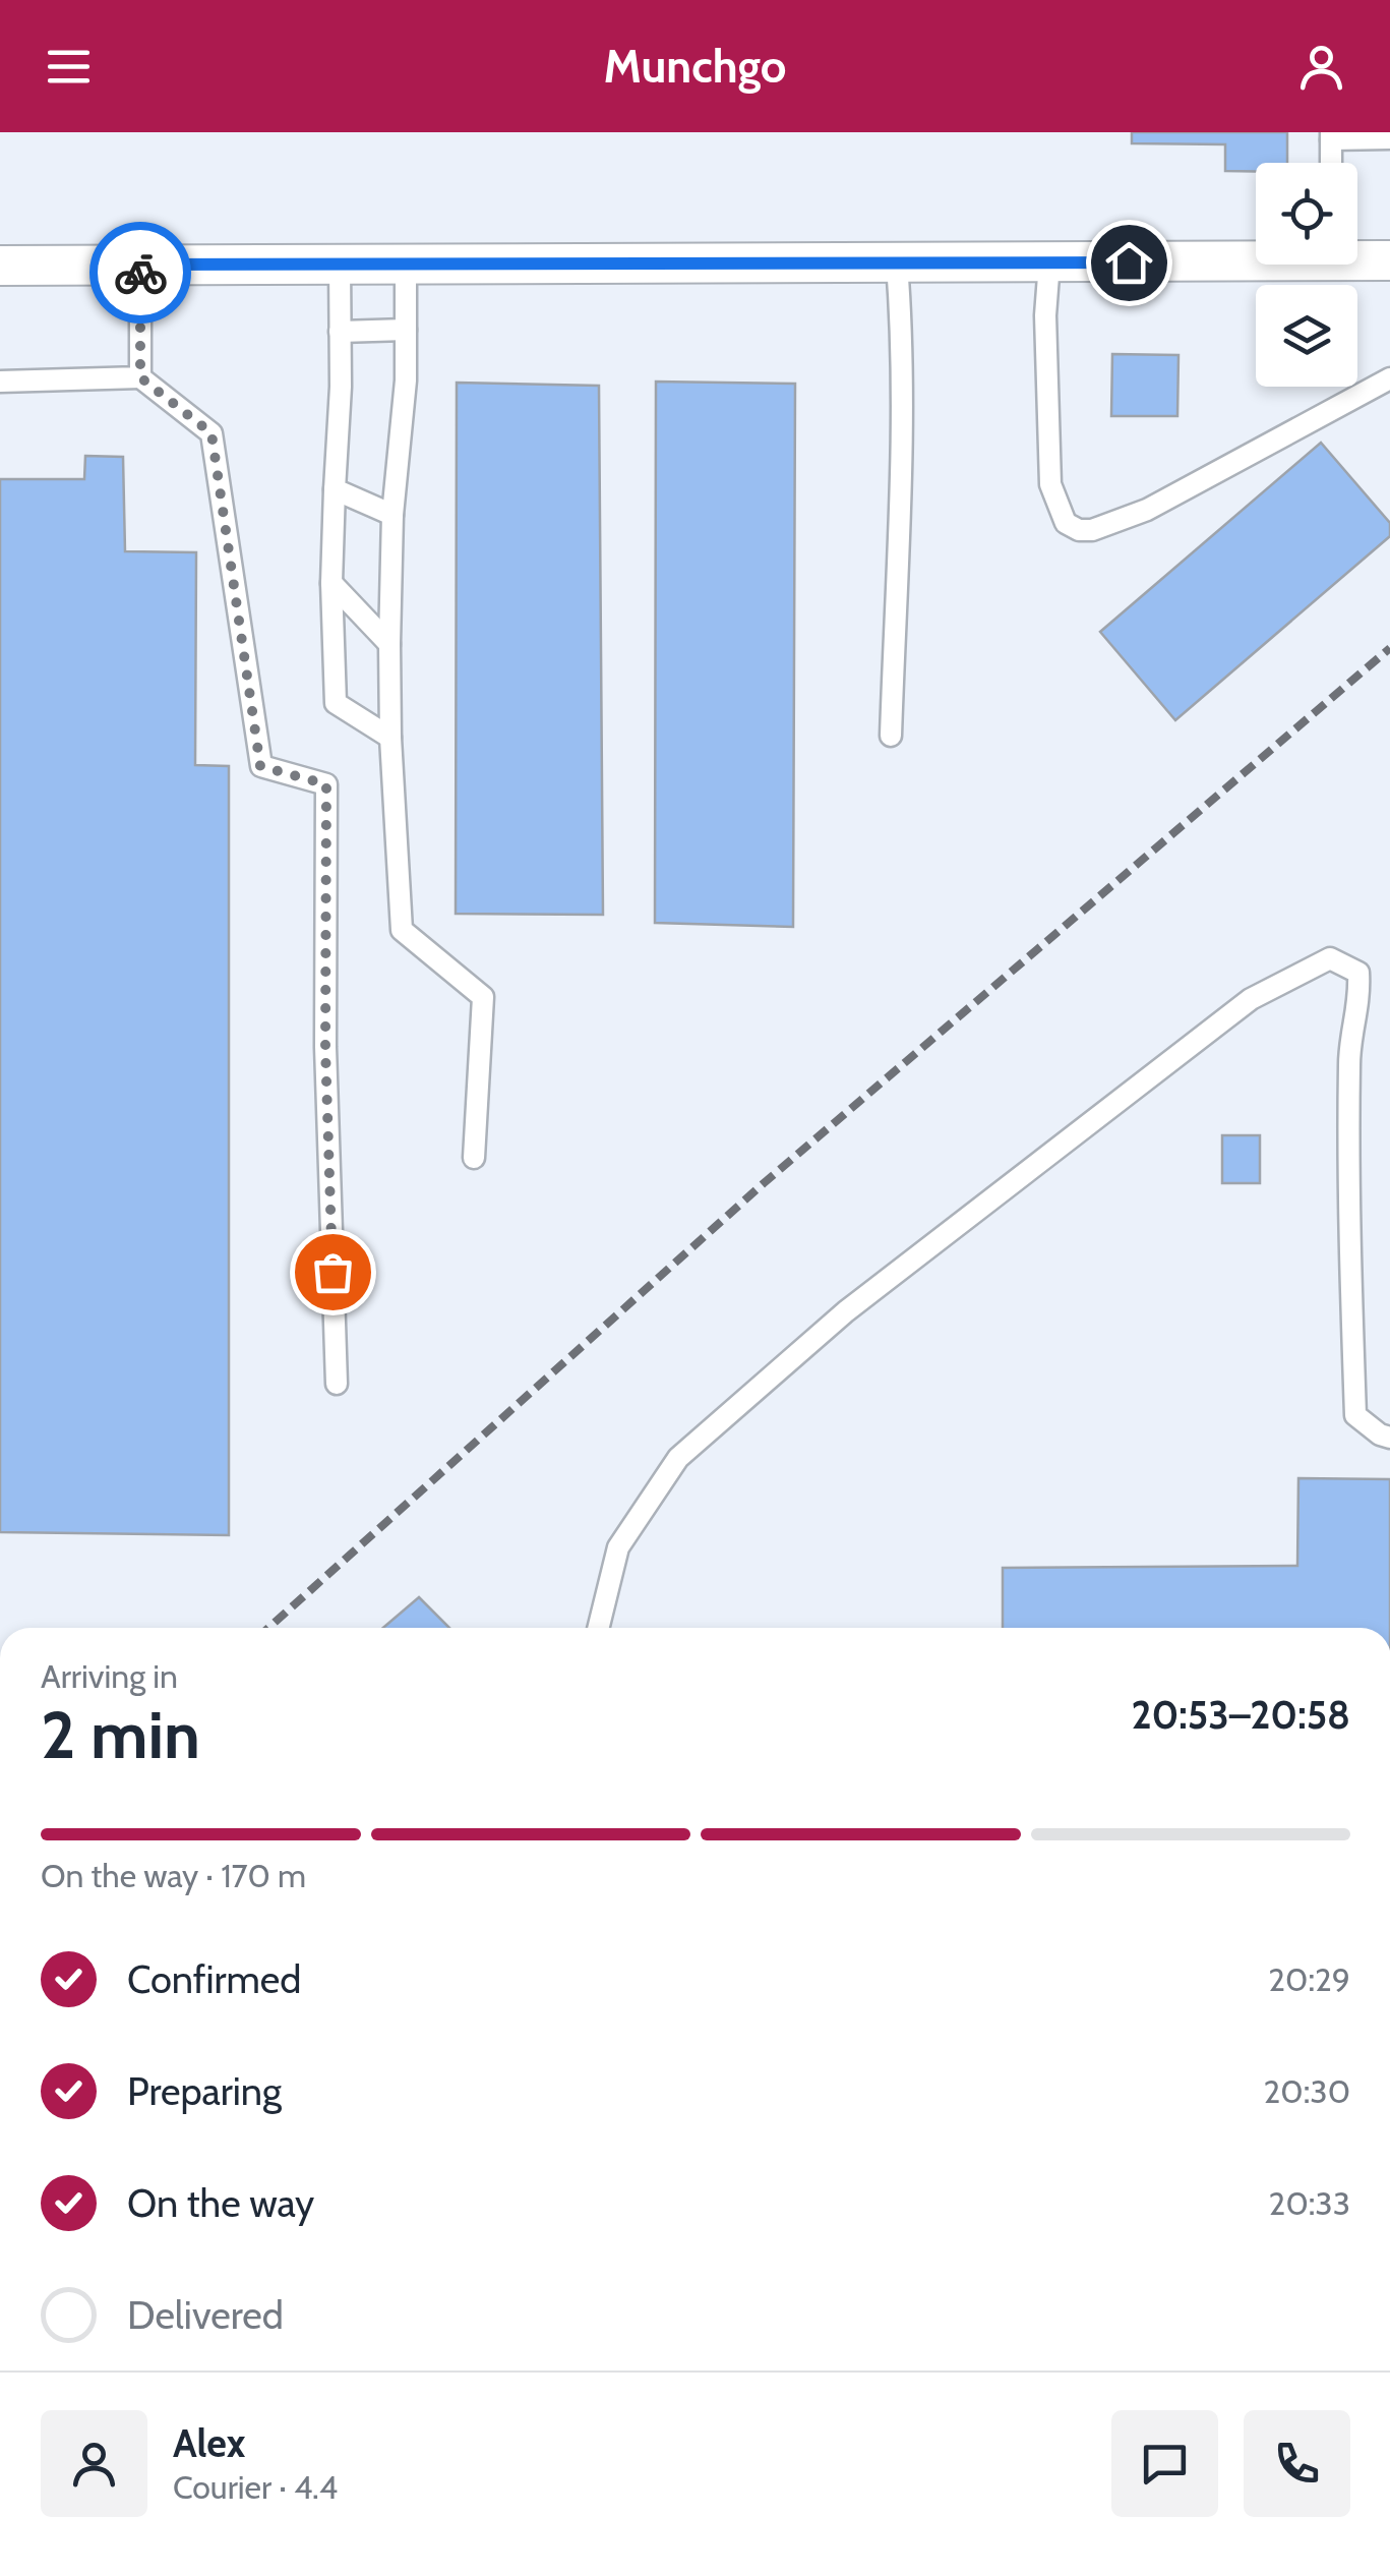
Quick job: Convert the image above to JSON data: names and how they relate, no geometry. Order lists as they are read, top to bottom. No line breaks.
{"page":{"header":"Munchgo","heading":["2 min","Arriving in","20:53–20:58"],"panel":["Alex","Courier · 4.4"],"bar":"On the way · 170 m","list":[["Confirmed","20:29"],["Preparing","20:30"],["On the way","20:33"],"Delivered"]}}
